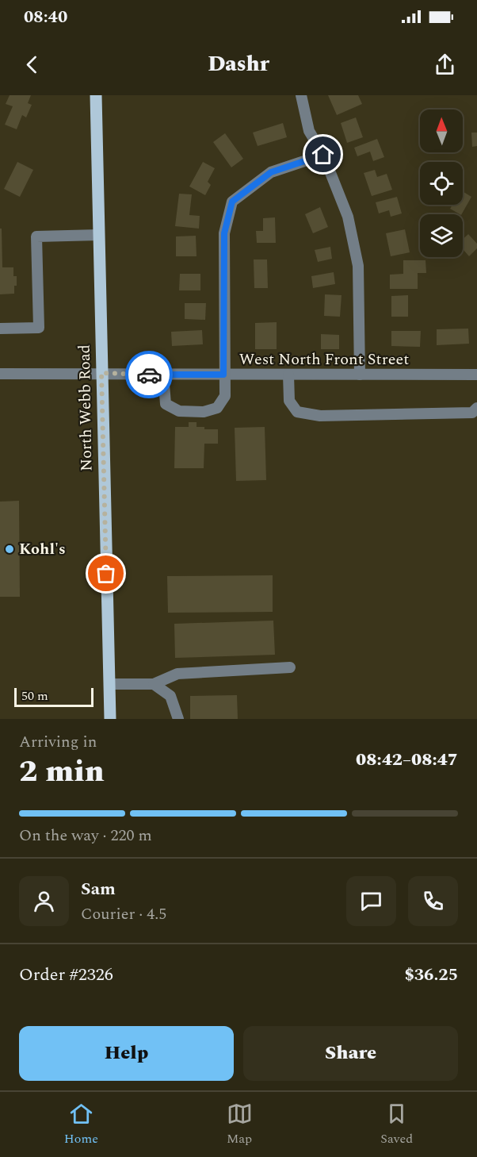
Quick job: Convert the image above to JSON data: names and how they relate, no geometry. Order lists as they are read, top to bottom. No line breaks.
{"streets":{"main road":["North Webb Road"],"street":["West North Front Street"]},"crossings":[["West North Front Street","North Webb Road"]],"places":["Kohl's"],"scale_bar":"50 m","north":"top","page":{"status":"08:40","header":"Dashr","scale":"50 m","heading":["2 min","Arriving in","08:42–08:47"],"panel":["Sam","Courier · 4.5","Order #2326","$36.25"],"bar":"On the way · 220 m","buttons":["Help","Share"],"tabs":["Home","Map","Saved"]}}
